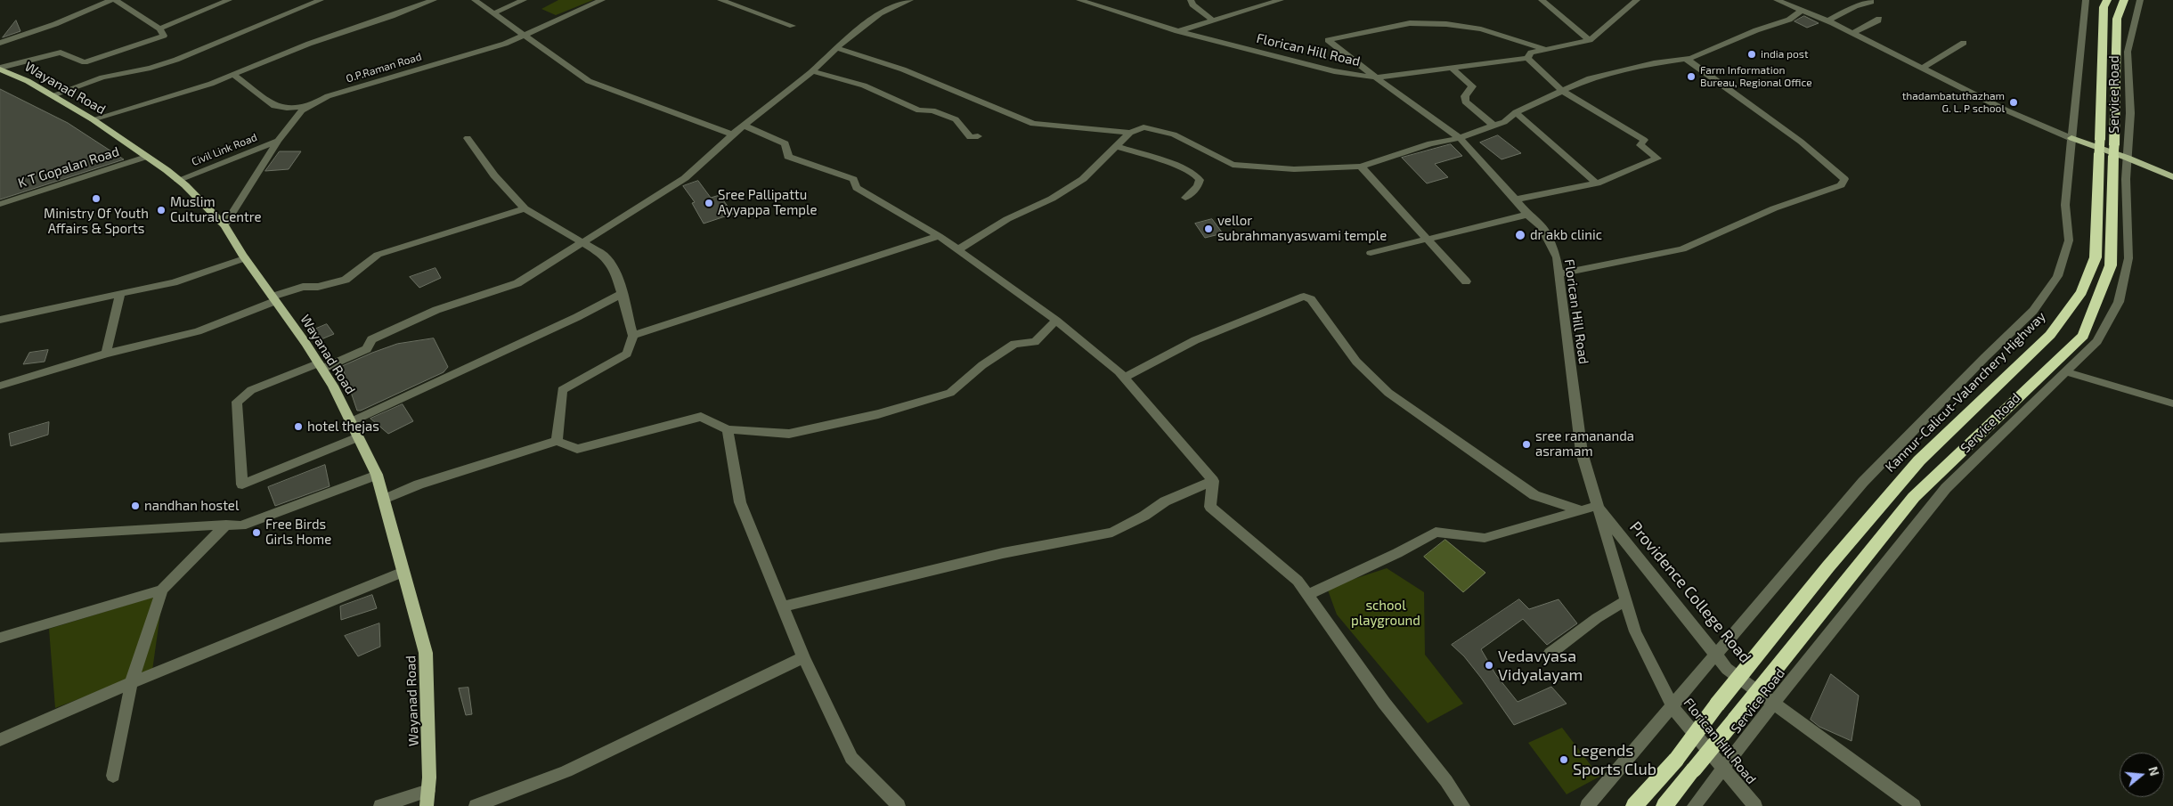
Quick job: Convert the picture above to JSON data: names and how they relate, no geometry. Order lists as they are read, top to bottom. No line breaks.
{"streets":{"highway":["Kannur-Calicut-Valanchery Highway"],"main road":["Wayanad Road"],"street":["Florican Hill Road","O.P.Raman Road","Service Road","Civil Link Road","K T Gopalan Road","Providence College Road"]},"crossings":[["Florican Hill Road","Service Road"],["Florican Hill Road","Providence College Road"],["O.P.Raman Road","Wayanad Road"],["O.P.Raman Road","Civil Link Road"],["Wayanad Road","Civil Link Road"],["Wayanad Road","K T Gopalan Road"],["Service Road","Providence College Road"],["Kannur-Calicut-Valanchery Highway","Providence College Road"]],"parks":["school playground"],"places":["india post","Farm Information Bureau, Regional Office","thadambatuthazham G. L. P school","Ministry Of Youth Affairs & Sports","Sree Pallipattu Ayyappa Temple","Muslim Cultural Centre","vellor subrahmanyaswami temple","dr akb clinic","hotel thejas","sree ramananda asramam","nandhan hostel","Free Birds Girls Home","Vedavyasa Vidyalayam","Legends Sports Club"],"north":"right"}
